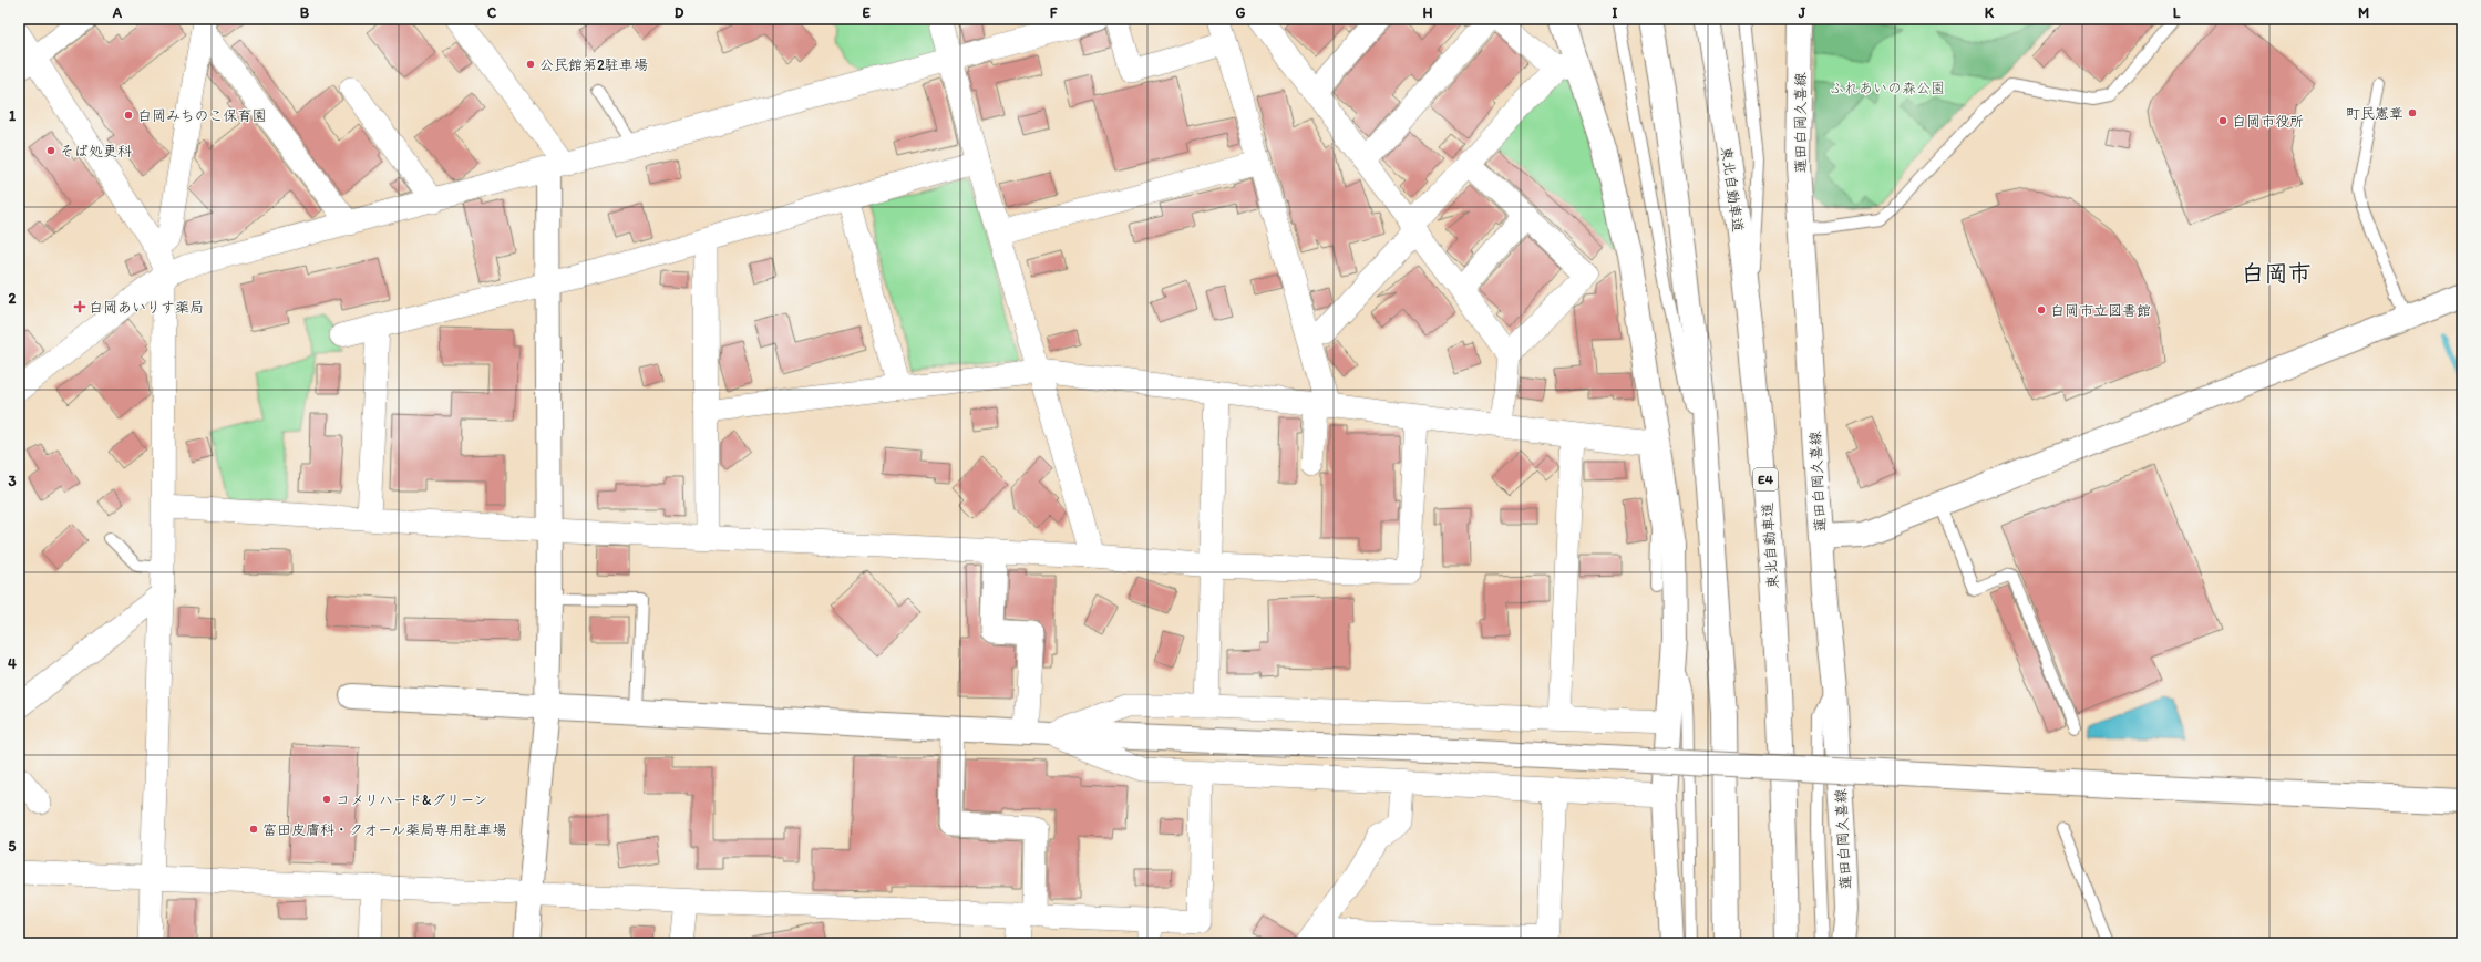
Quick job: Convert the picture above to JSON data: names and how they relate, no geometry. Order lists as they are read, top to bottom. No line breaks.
{"streets":{"main road":["蓮田白岡久喜線","東北自動車道","E4"]},"districts":["白岡市"],"parks":["ふれあいの森公園"],"places":{"other":["公民館第2駐車場","町民憲章","白岡みちのこ保育園","白岡市役所","そば処更科","白岡市立図書館","コメリハード&グリーン","富田皮膚科・クオール薬局専用駐車場"],"health":["白岡あいりす薬局"]},"grid":{"columns":["A","B","C","D","E","F","G","H","I","J","K","L","M"],"rows":["1","2","3","4","5"]}}
